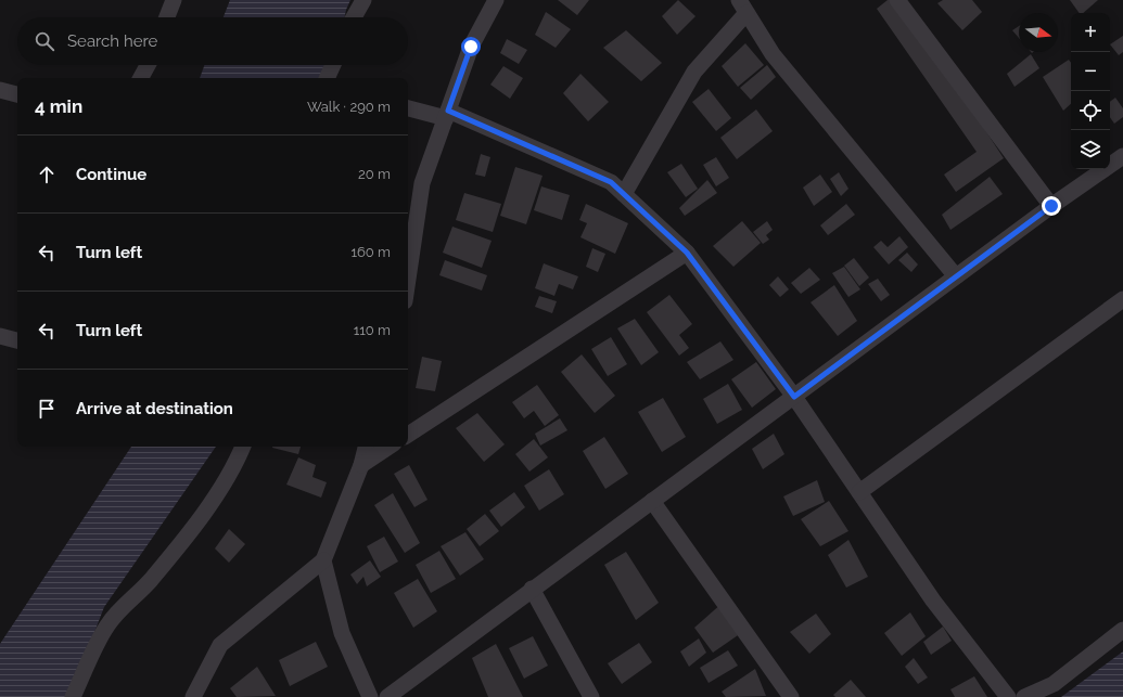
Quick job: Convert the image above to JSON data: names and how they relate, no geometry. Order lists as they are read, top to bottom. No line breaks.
{"north":"right","page":{"map_buttons":["+","−"],"search":"Search here","heading":["4 min","Walk · 290 m"],"list":[["Continue","20 m"],["Turn left","160 m"],["Turn left","110 m"],"Arrive at destination"]}}
